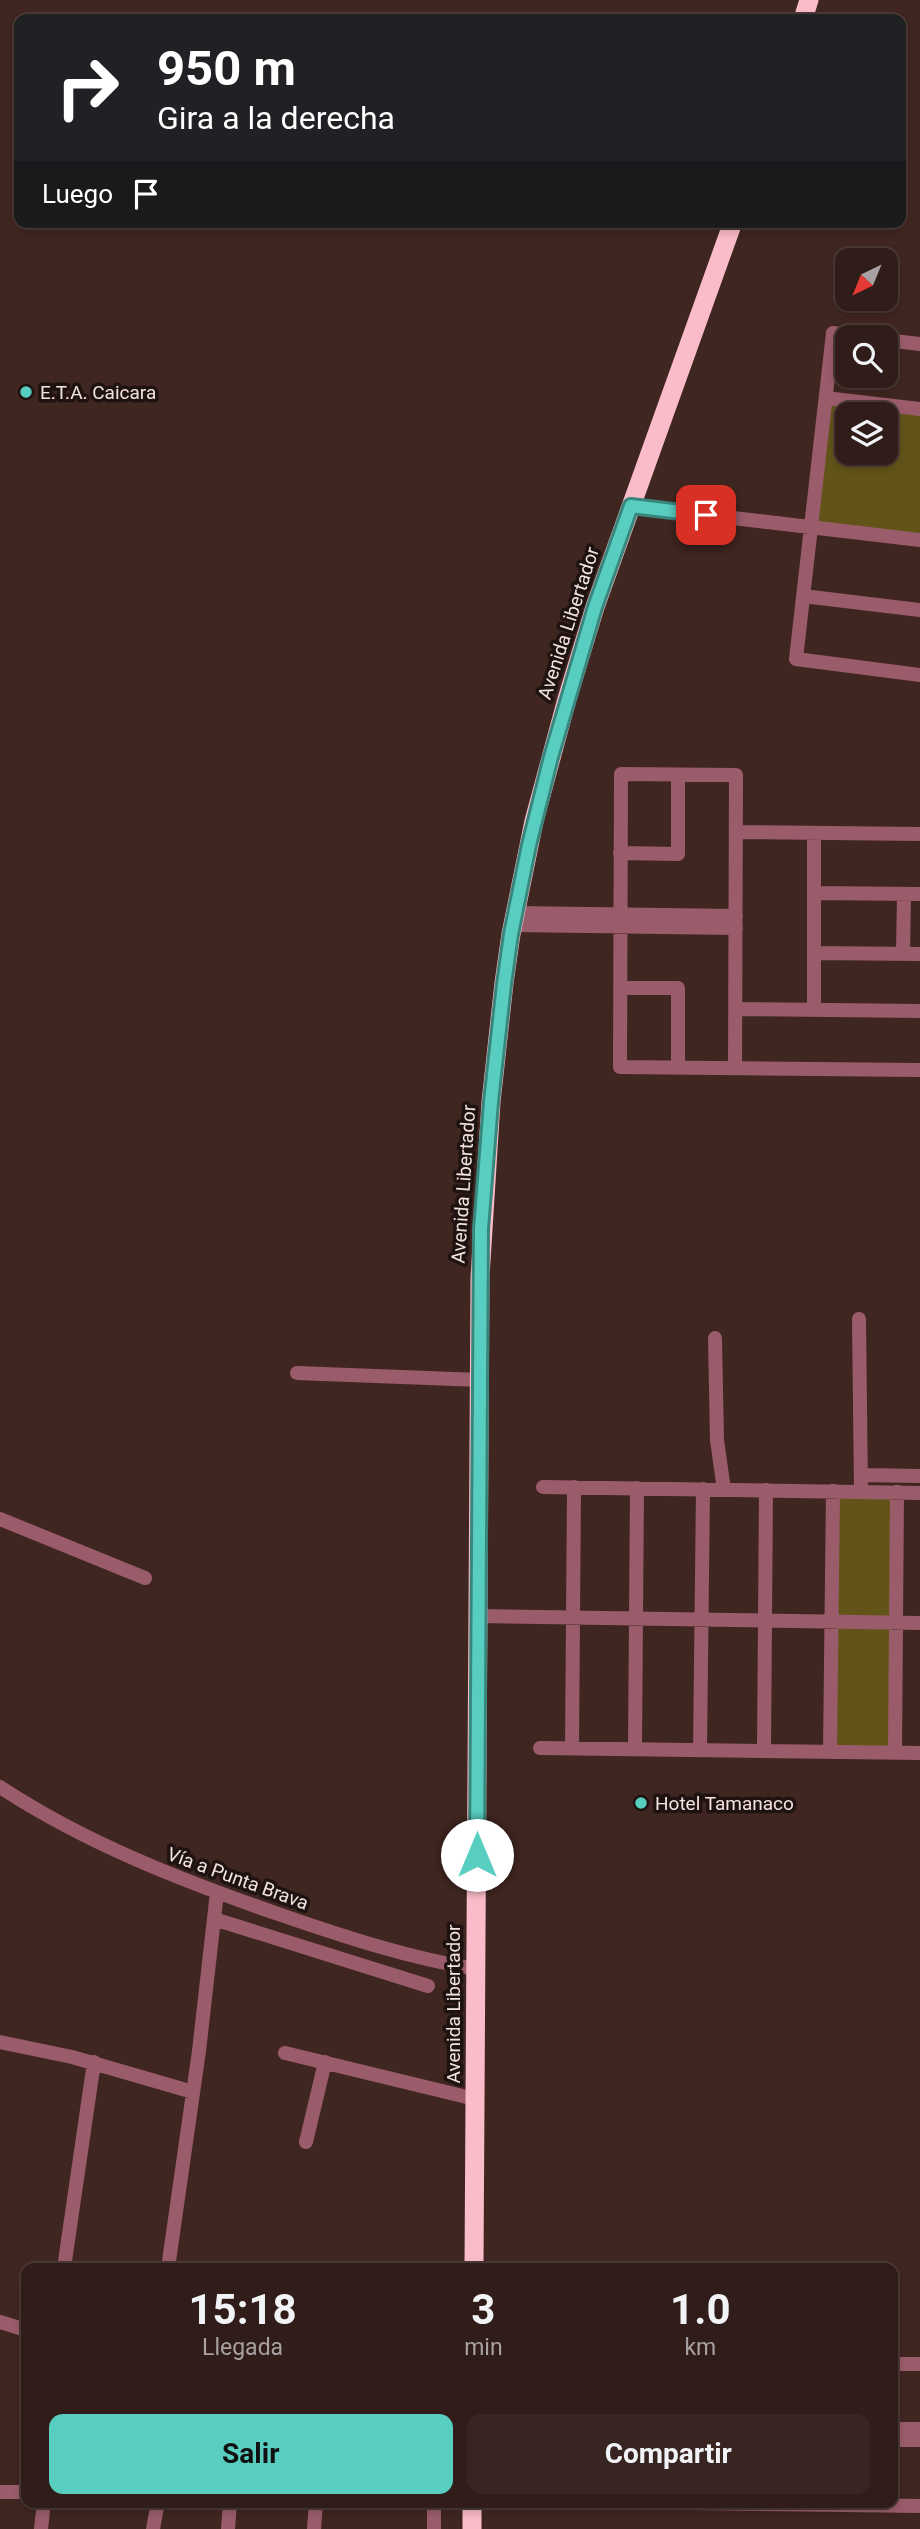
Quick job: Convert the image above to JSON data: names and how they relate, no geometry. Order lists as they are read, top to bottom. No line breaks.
{"streets":{"highway":["Avenida Libertador"],"street":["Vía a Punta Brava"]},"crossings":[["Avenida Libertador","Vía a Punta Brava"]],"places":["E.T.A. Caicara","Hotel Tamanaco"],"north":"bottom left","page":{"turn":["950 m","Gira a la derecha"],"then":"Luego","eta":["15:18","Llegada","3","min","1.0","km"],"buttons":["Salir","Compartir"]}}
